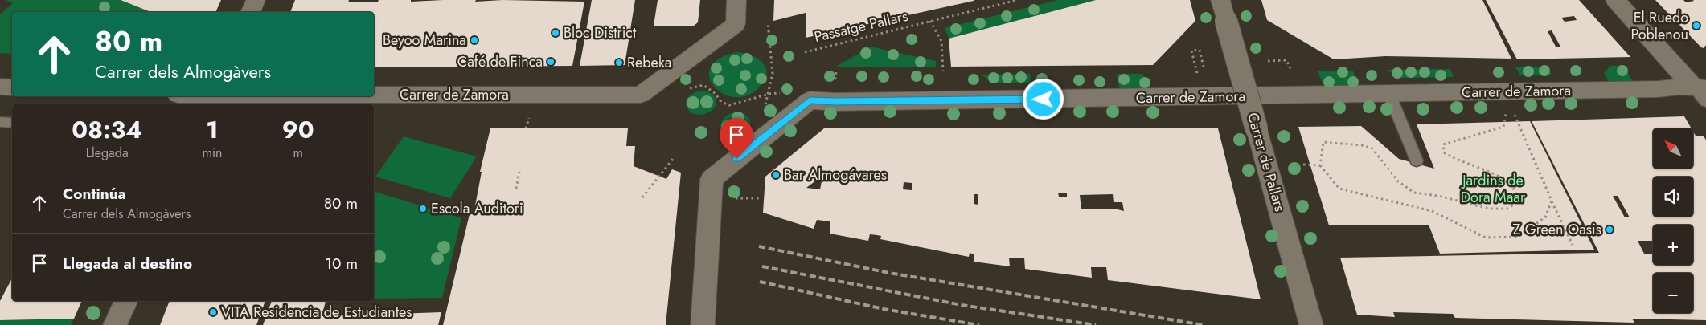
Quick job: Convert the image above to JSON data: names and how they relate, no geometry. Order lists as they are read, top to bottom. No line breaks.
{"streets":{"street":["Carrer de Zamora","Carrer de Pallars"],"path":["Passatge Pallars"]},"parks":["Jardins de Dora Maar"],"places":["El Ruedo Poblenou","Bloc District","Beyoo Marina","Café de Finca","Rebeka","Bar Almogávares","Escola Auditori","Z Green Oasis","VITA Residencia de Estudiantes"],"north":"top left","page":{"turn":["80 m","Carrer dels Almogàvers"],"eta":["08:34","Llegada","1","min","90","m"],"map_buttons":["+","−"],"list":[{"name":"Continúa","note":"Carrer dels Almogàvers","value":"80 m"},{"name":"Llegada al destino","value":"10 m"}]}}
